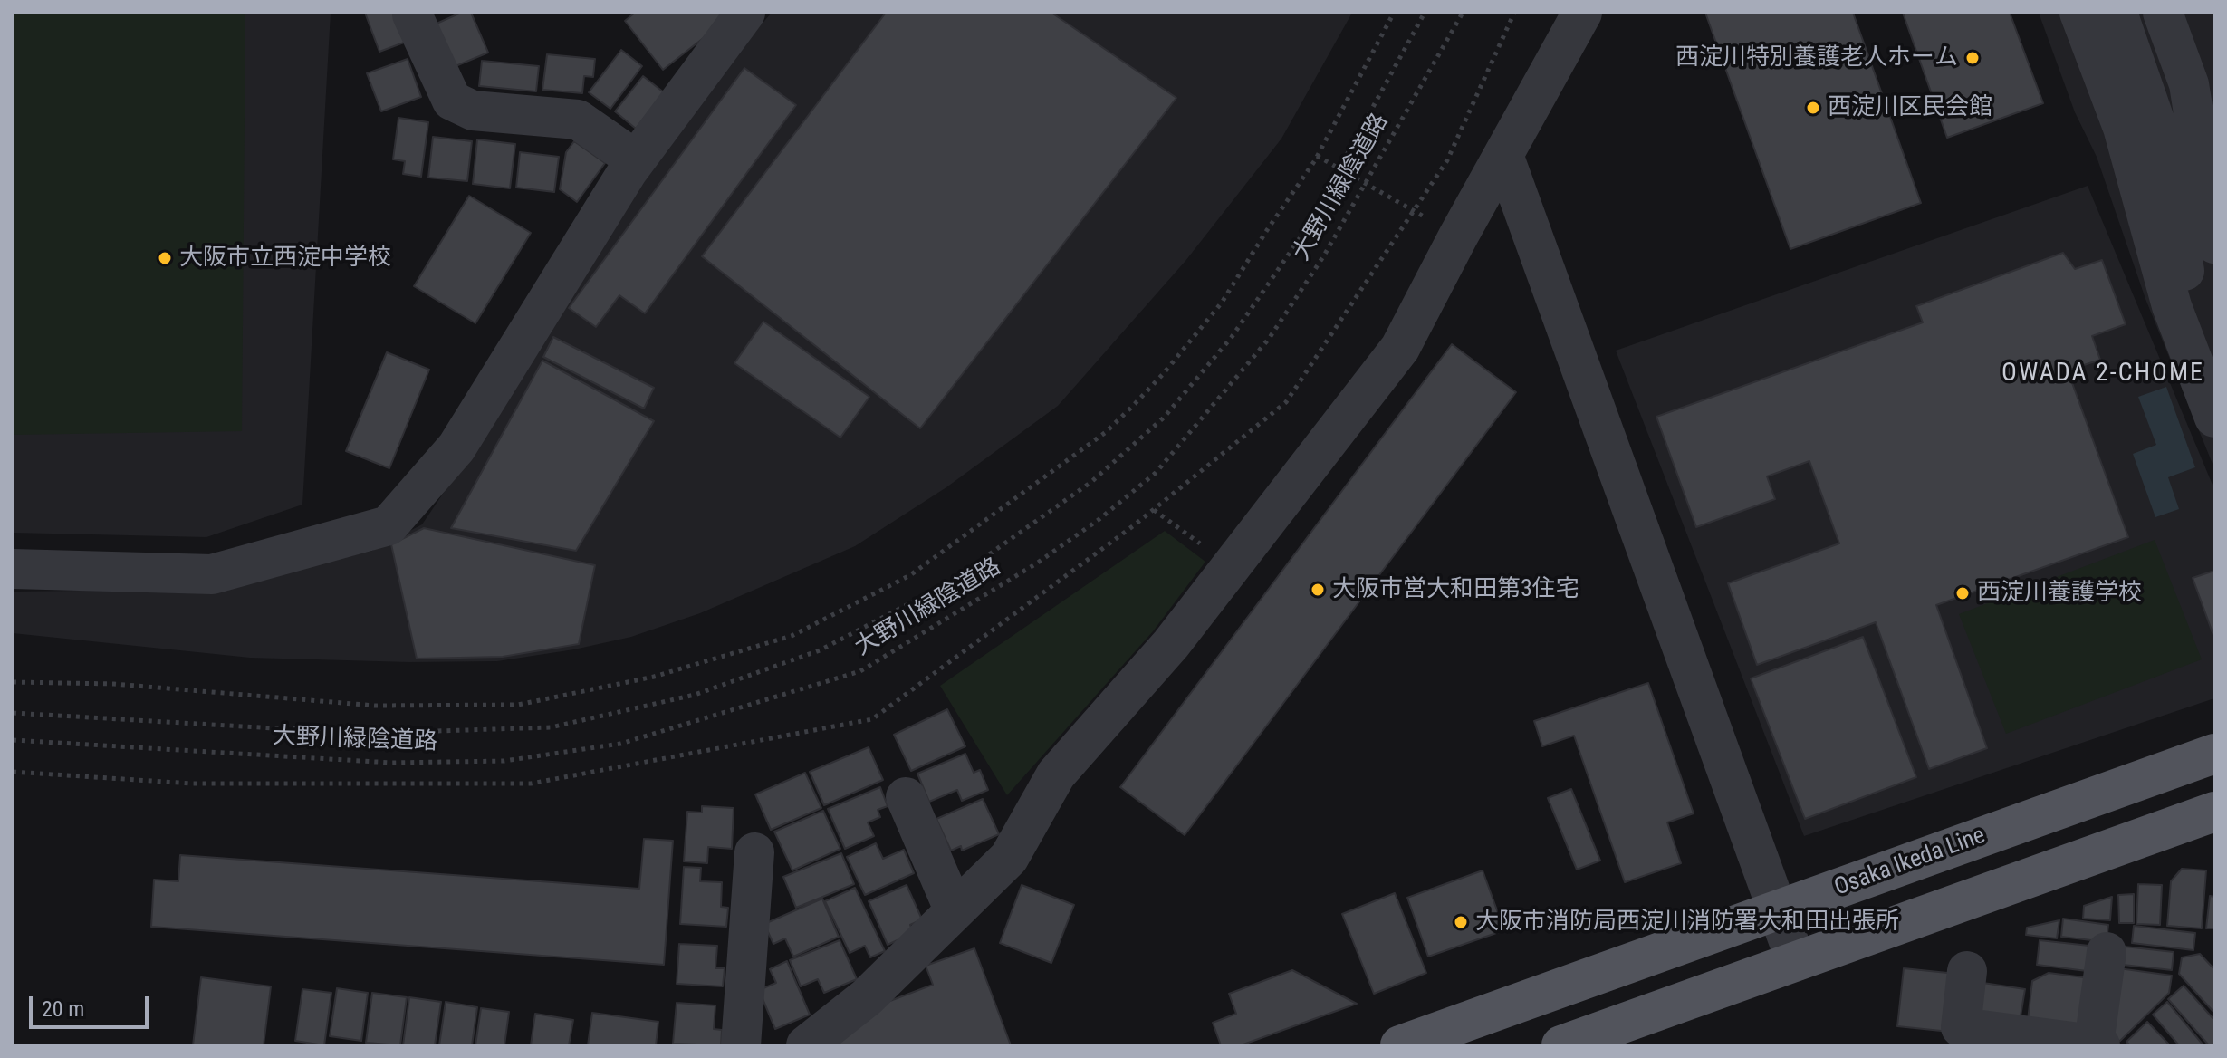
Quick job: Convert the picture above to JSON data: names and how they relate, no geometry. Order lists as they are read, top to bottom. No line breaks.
{"streets":{"main road":["Osaka Ikeda Line"],"path":["大野川緑陰道路"]},"districts":["OWADA 2-CHOME"],"places":["西淀川特別養護老人ホーム","西淀川区民会館","大阪市立西淀中学校","大阪市営大和田第3住宅","西淀川養護学校","大阪市消防局西淀川消防署大和田出張所"],"scale_bar":"20 m"}
